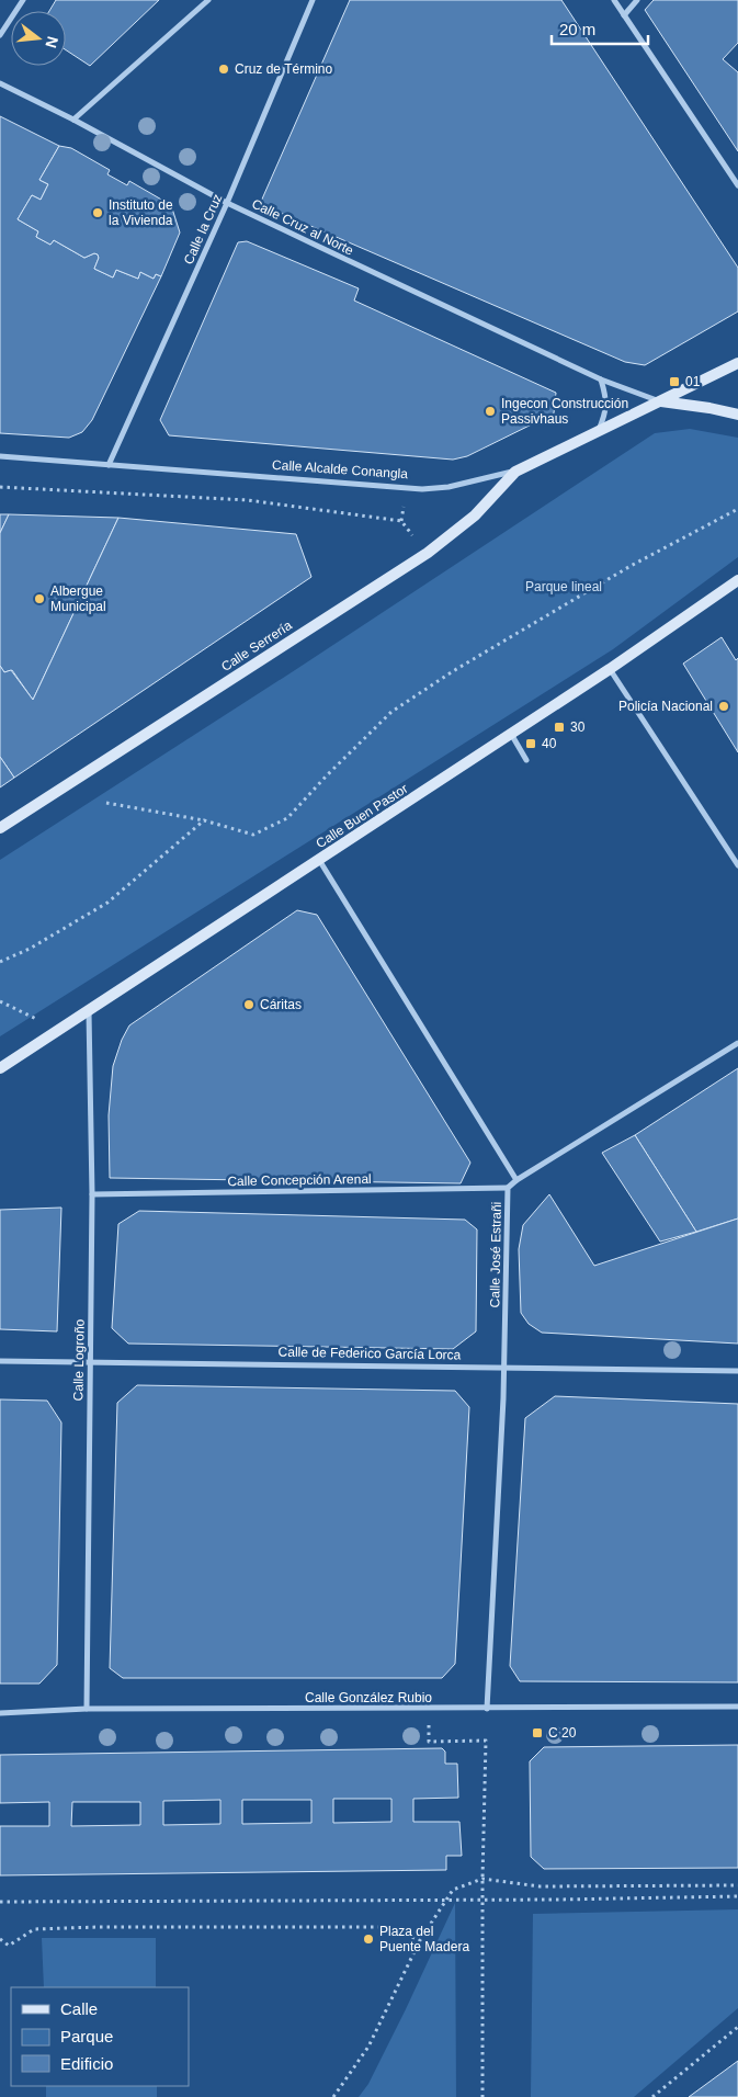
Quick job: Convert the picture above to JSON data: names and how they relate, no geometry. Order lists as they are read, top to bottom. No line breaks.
{"streets":{"main road":["Calle Alcalde Conangla","Calle Serrería","Calle Buen Pastor"],"street":["Calle Cruz al Norte","Calle la Cruz","Calle Concepción Arenal","Calle José Estrañi","Calle de Federico García Lorca","Calle Logroño","Calle González Rubio"]},"crossings":[["Calle Cruz al Norte","Calle la Cruz"],["Calle Cruz al Norte","Calle Alcalde Conangla"],["Calle la Cruz","Calle Alcalde Conangla"],["Calle Alcalde Conangla","Calle Serrería"],["Calle Buen Pastor","Calle Logroño"],["Calle Concepción Arenal","Calle José Estrañi"],["Calle Concepción Arenal","Calle Logroño"],["Calle José Estrañi","Calle de Federico García Lorca"],["Calle José Estrañi","Calle González Rubio"],["Calle de Federico García Lorca","Calle Logroño"],["Calle Logroño","Calle González Rubio"]],"parks":["Parque lineal"],"places":{"other":["Cruz de Término","Instituto de la Vivienda","Ingecon Construcción Passivhaus","Albergue Municipal","Policía Nacional","Cáritas","Plaza del Puente Madera"],"transit":["01","30","40","C 20"]},"legend":["Calle","Parque","Edificio"],"scale_bar":"20 m","north":"right"}
